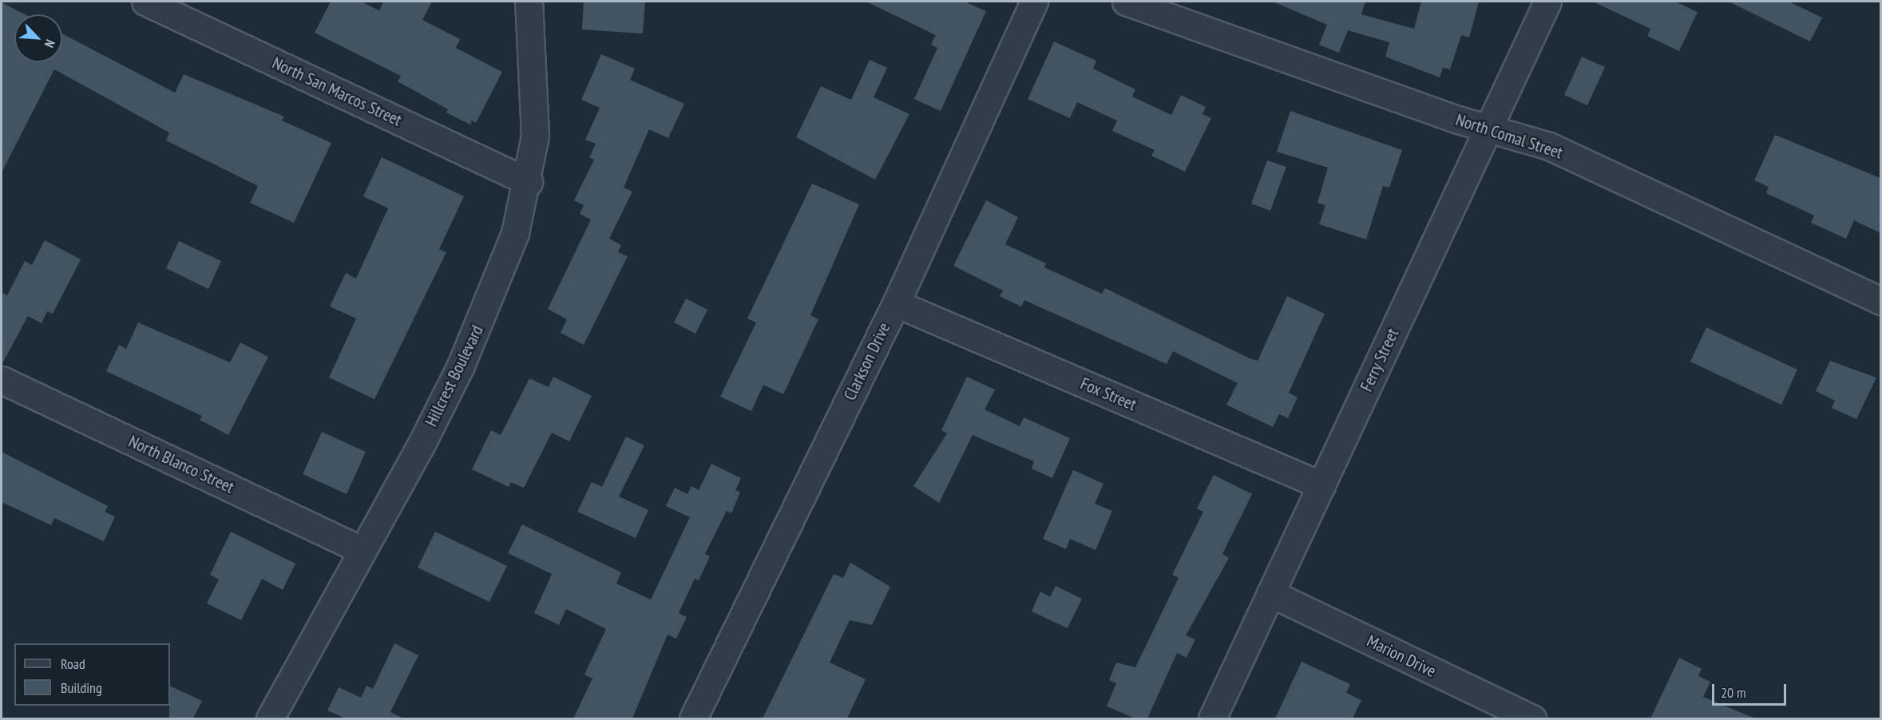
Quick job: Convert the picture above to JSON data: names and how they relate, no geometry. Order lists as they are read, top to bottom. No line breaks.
{"streets":{"street":["North San Marcos Street","North Comal Street","Ferry Street","Clarkson Drive","Hillcrest Boulevard","Fox Street","North Blanco Street","Marion Drive"]},"crossings":[["North San Marcos Street","Hillcrest Boulevard"],["North Comal Street","Ferry Street"],["Ferry Street","Fox Street"],["Ferry Street","Marion Drive"],["Clarkson Drive","Fox Street"],["Hillcrest Boulevard","North Blanco Street"]],"legend":["Road","Building"],"scale_bar":"20 m","north":"bottom right"}
